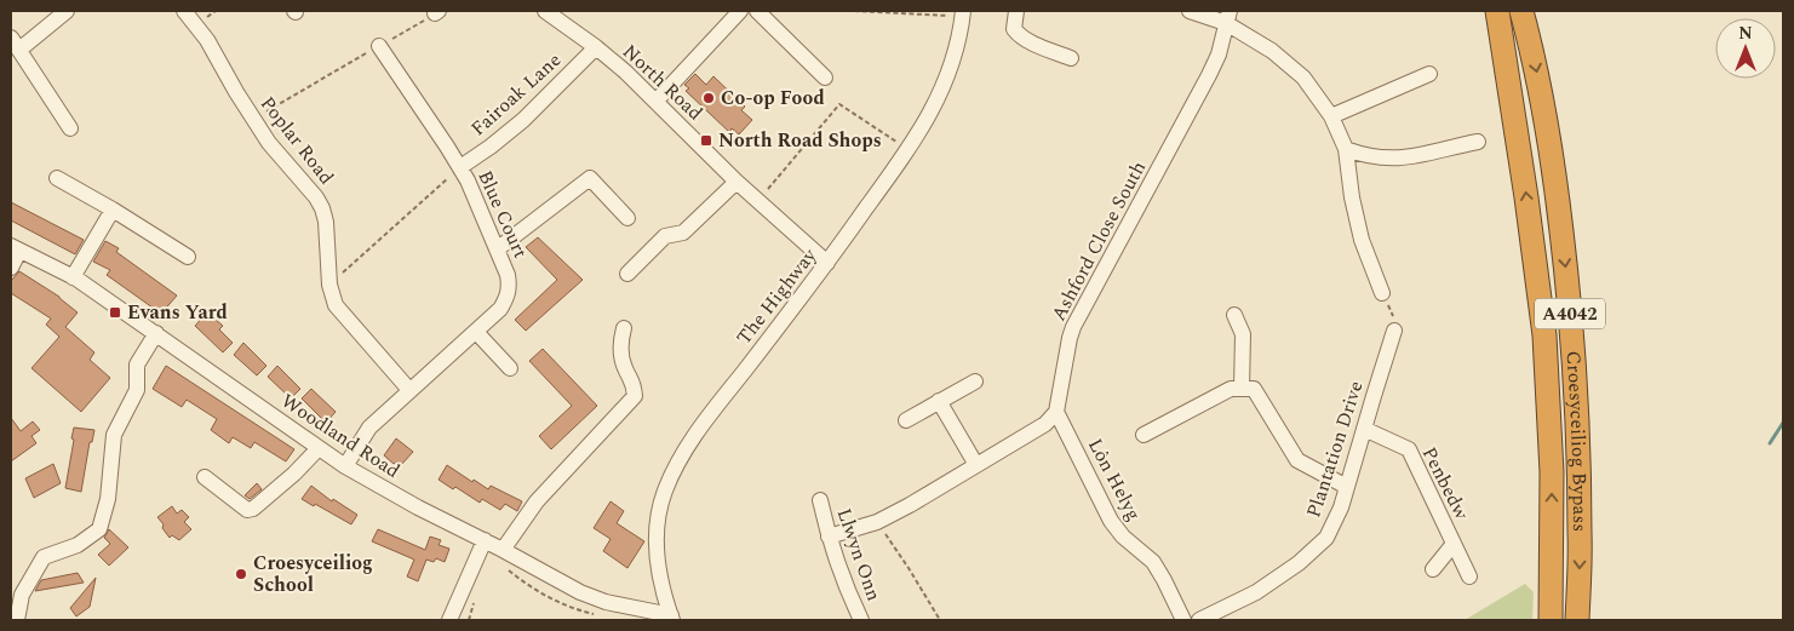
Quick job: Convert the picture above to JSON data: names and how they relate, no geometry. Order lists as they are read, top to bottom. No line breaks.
{"streets":{"highway":["A4042","Croesyceiliog Bypass"],"street":["North Road","Fairoak Lane","Poplar Road","Blue Court","Ashford Close South","The Highway","Woodland Road","Plantation Drive","Lôn Helyg","Penbedw","Llwyn Onn"]},"crossings":[["North Road","Fairoak Lane"],["North Road","The Highway"],["Fairoak Lane","Blue Court"],["Poplar Road","Blue Court"],["Blue Court","Woodland Road"],["Ashford Close South","Lôn Helyg"],["The Highway","Woodland Road"],["Plantation Drive","Penbedw"]],"places":{"other":["Co-op Food","Croesyceiliog School"],"transit":["North Road Shops","Evans Yard"]},"north":"top"}
